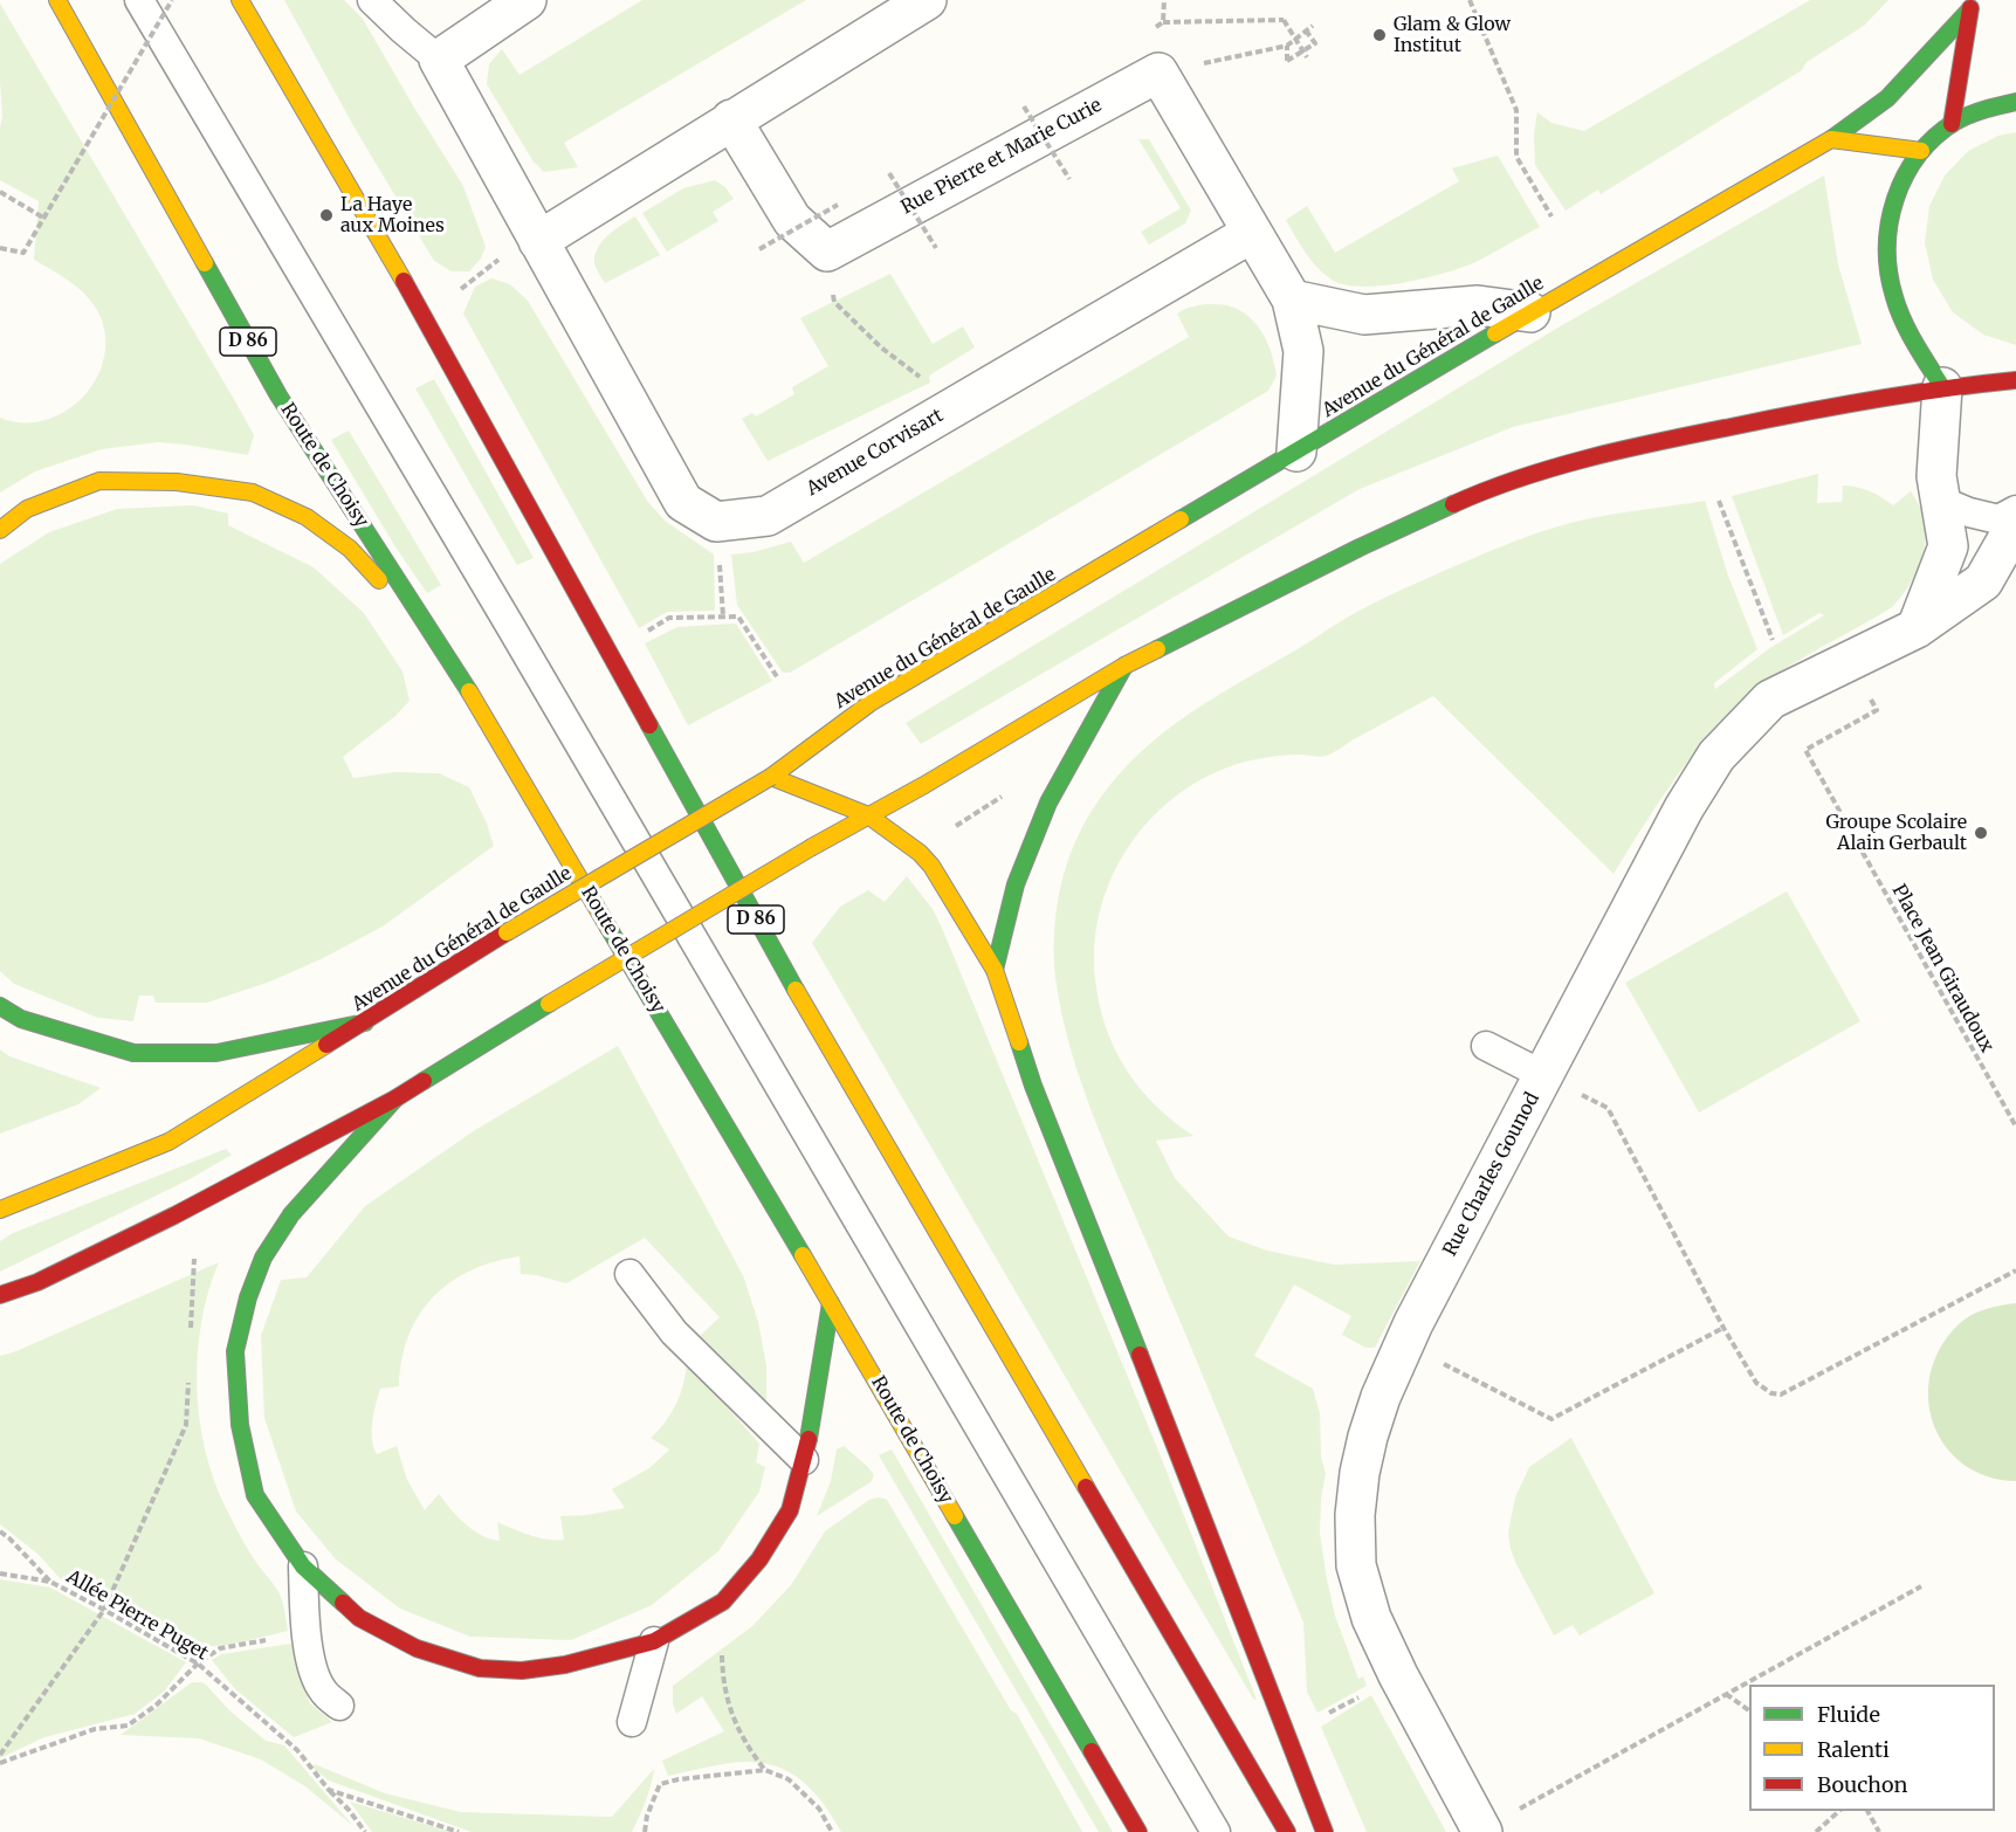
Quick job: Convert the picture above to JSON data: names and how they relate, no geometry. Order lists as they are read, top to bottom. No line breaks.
{"streets":{"main road":["D 86","Avenue du Général de Gaulle","Route de Choisy"],"street":["Rue Pierre et Marie Curie","Avenue Corvisart","Rue Charles Gounod"],"path":["Place Jean Giraudoux","Allée Pierre Puget"]},"places":["Glam & Glow Institut","La Haye aux Moines","Groupe Scolaire Alain Gerbault"],"legend":["Fluide","Ralenti","Bouchon"]}
